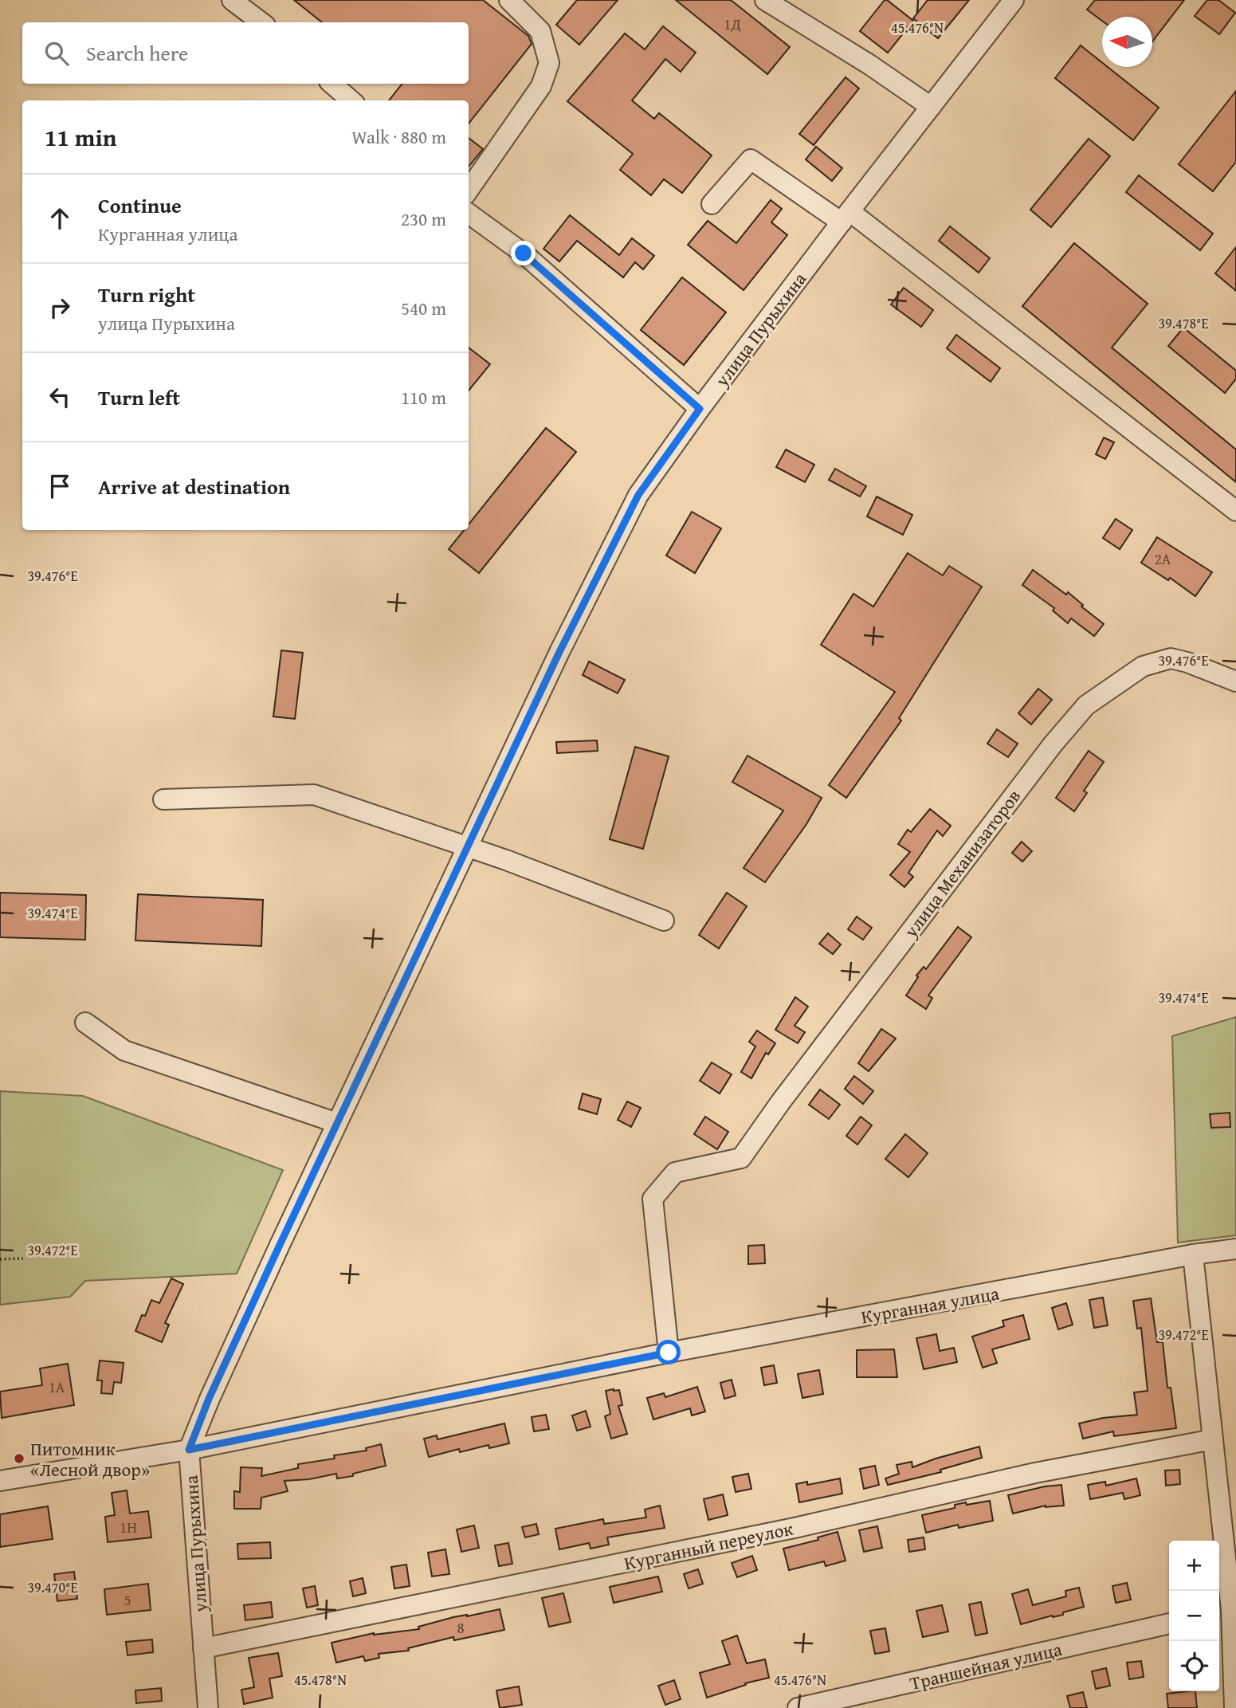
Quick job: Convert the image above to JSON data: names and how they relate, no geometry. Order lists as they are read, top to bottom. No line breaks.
{"streets":{"street":["улица Пурыхина","улица Механизаторов","Курганная улица","Курганный переулок","Траншейная улица"]},"crossings":[["улица Пурыхина","Курганная улица"],["улица Пурыхина","Курганный переулок"],["улица Механизаторов","Курганная улица"]],"places":["Питомник «Лесной двор»"],"house_numbers":["1Д","2А","1А","1Н","5","8"],"north":"left","page":{"search":"Search here","heading":["11 min","Walk · 880 m"],"list":[["Continue","Курганная улица","230 m"],["Turn right","улица Пурыхина","540 m"],["Turn left","110 m"],"Arrive at destination"],"map_buttons":["+","−"]},"coordinates":["45.476°N","39.478°E","39.476°E","39.474°E","39.472°E","39.470°E","45.478°N"]}
